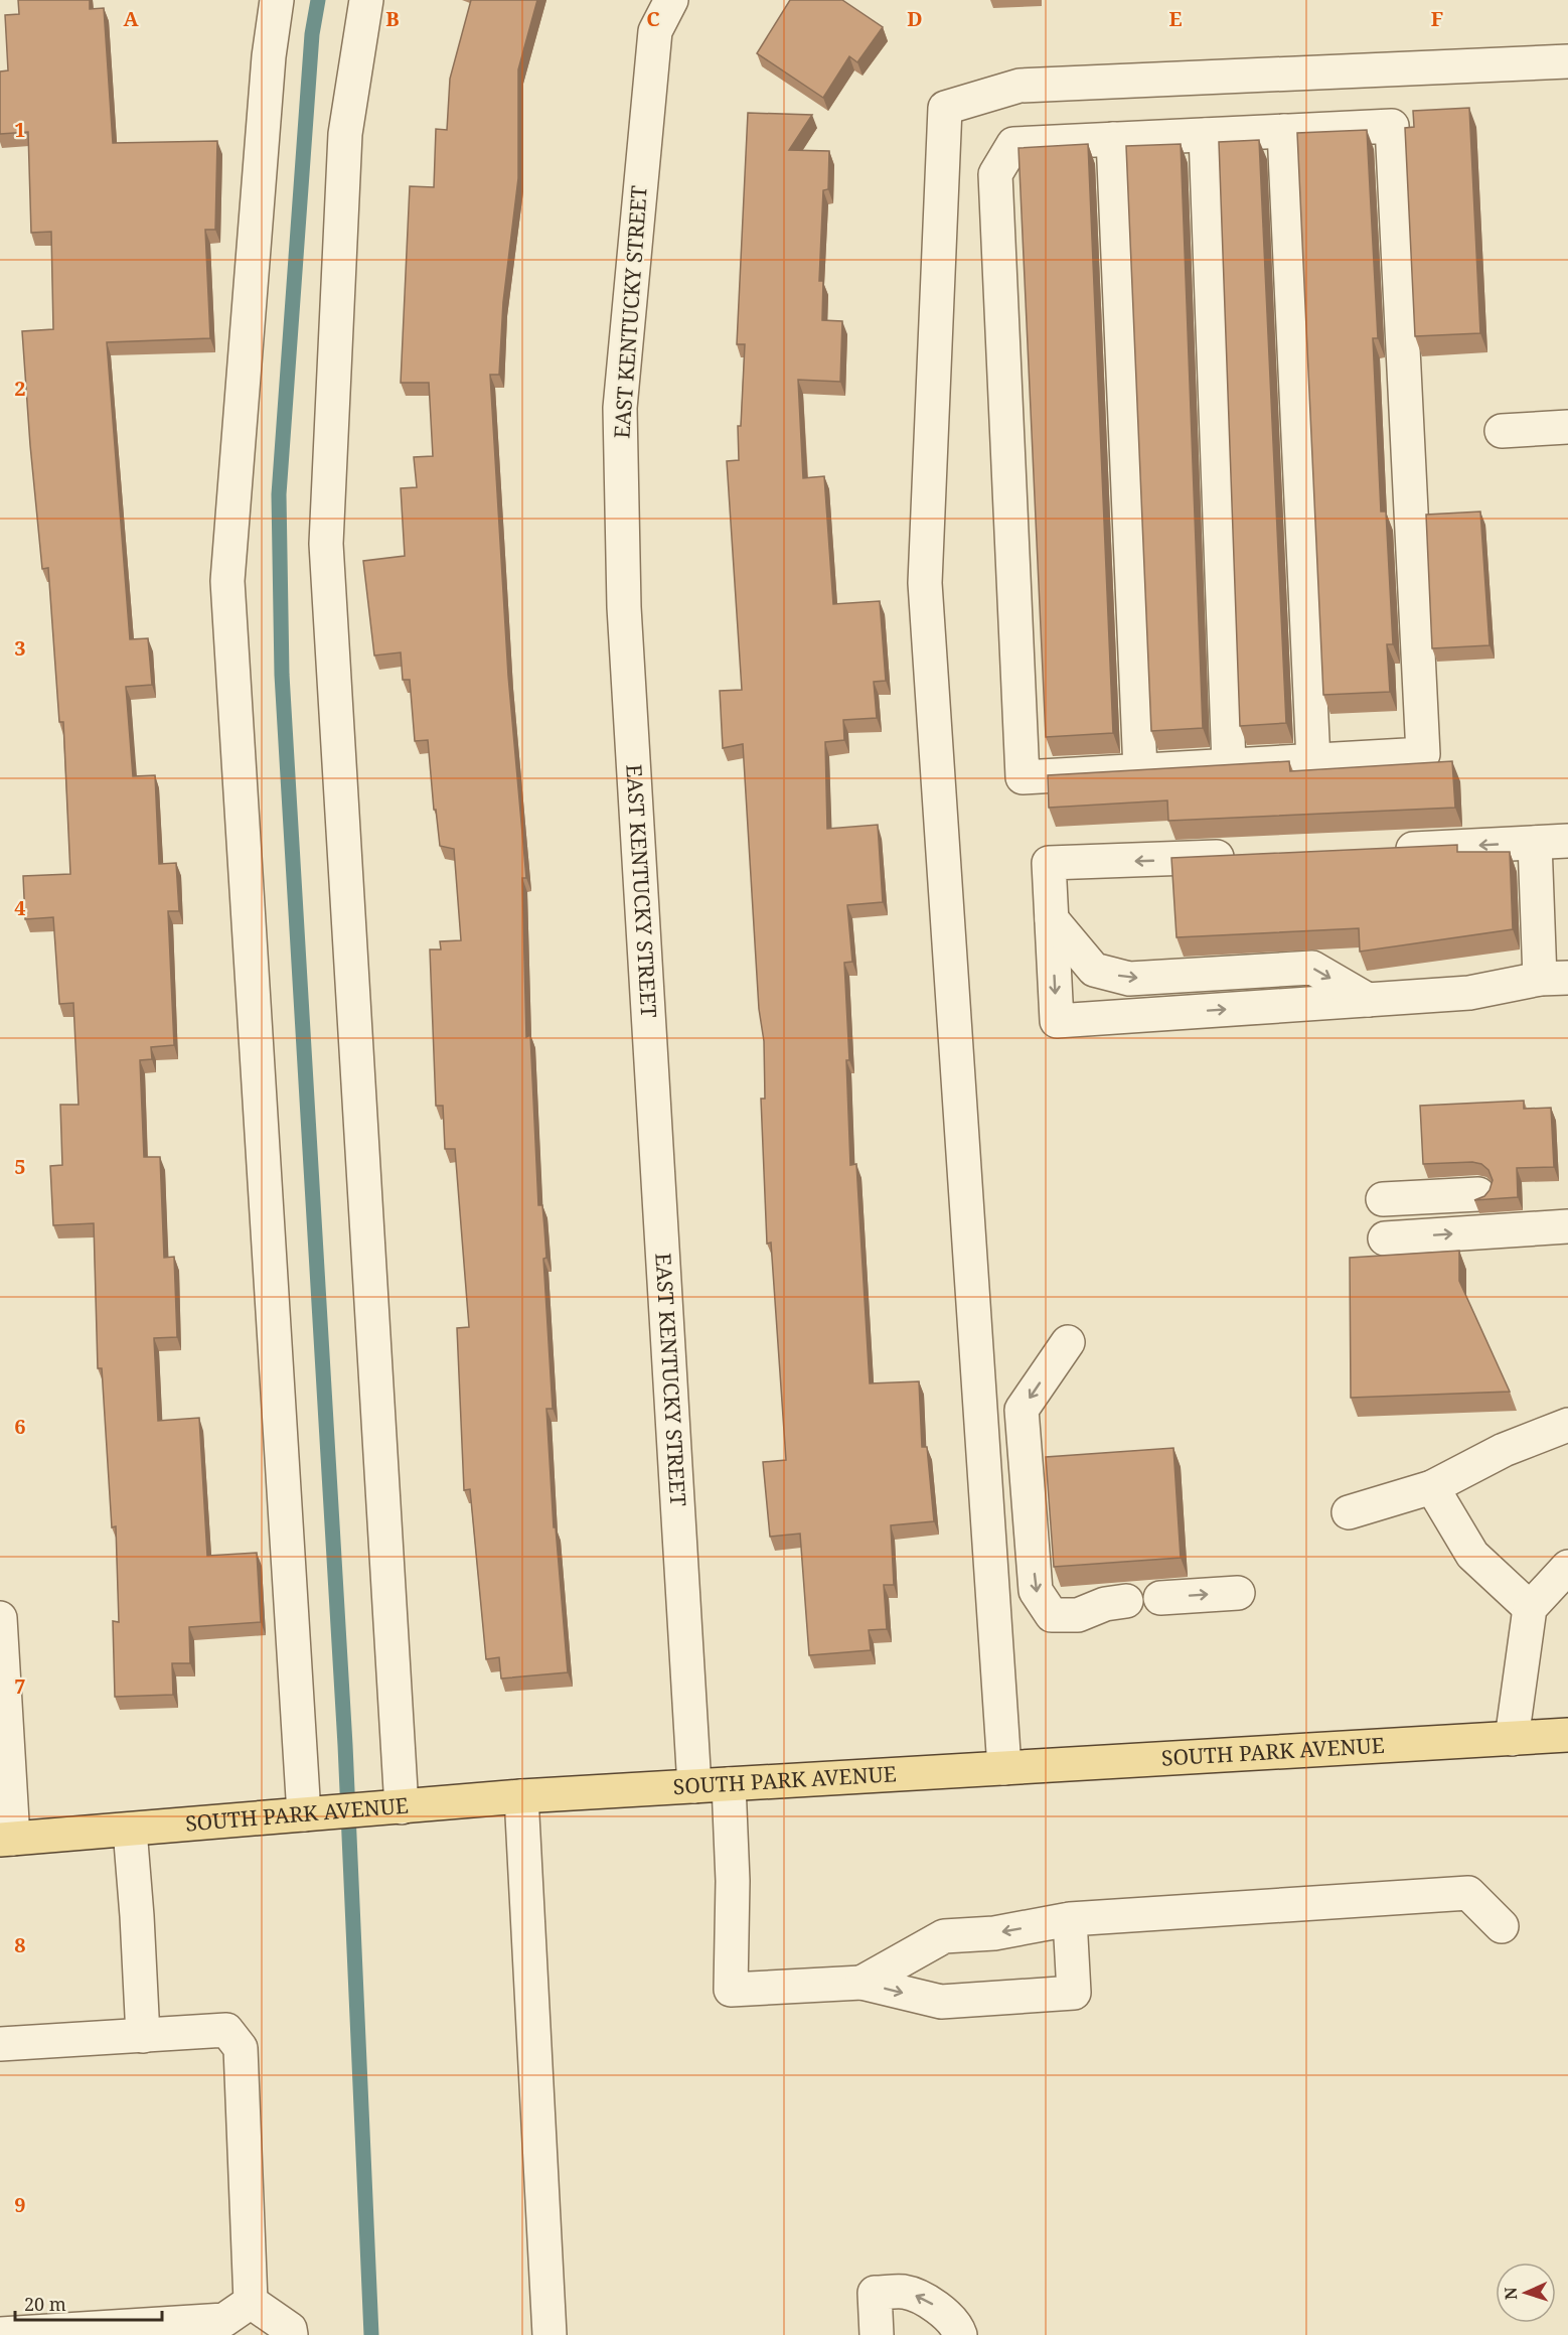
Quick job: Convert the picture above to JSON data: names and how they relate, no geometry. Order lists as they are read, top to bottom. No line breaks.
{"streets":{"main road":["SOUTH PARK AVENUE"],"street":["EAST KENTUCKY STREET"]},"crossings":[["EAST KENTUCKY STREET","SOUTH PARK AVENUE"]],"scale_bar":"20 m","north":"left","grid":{"columns":["A","B","C","D","E","F"],"rows":["1","2","3","4","5","6","7","8","9"]}}
